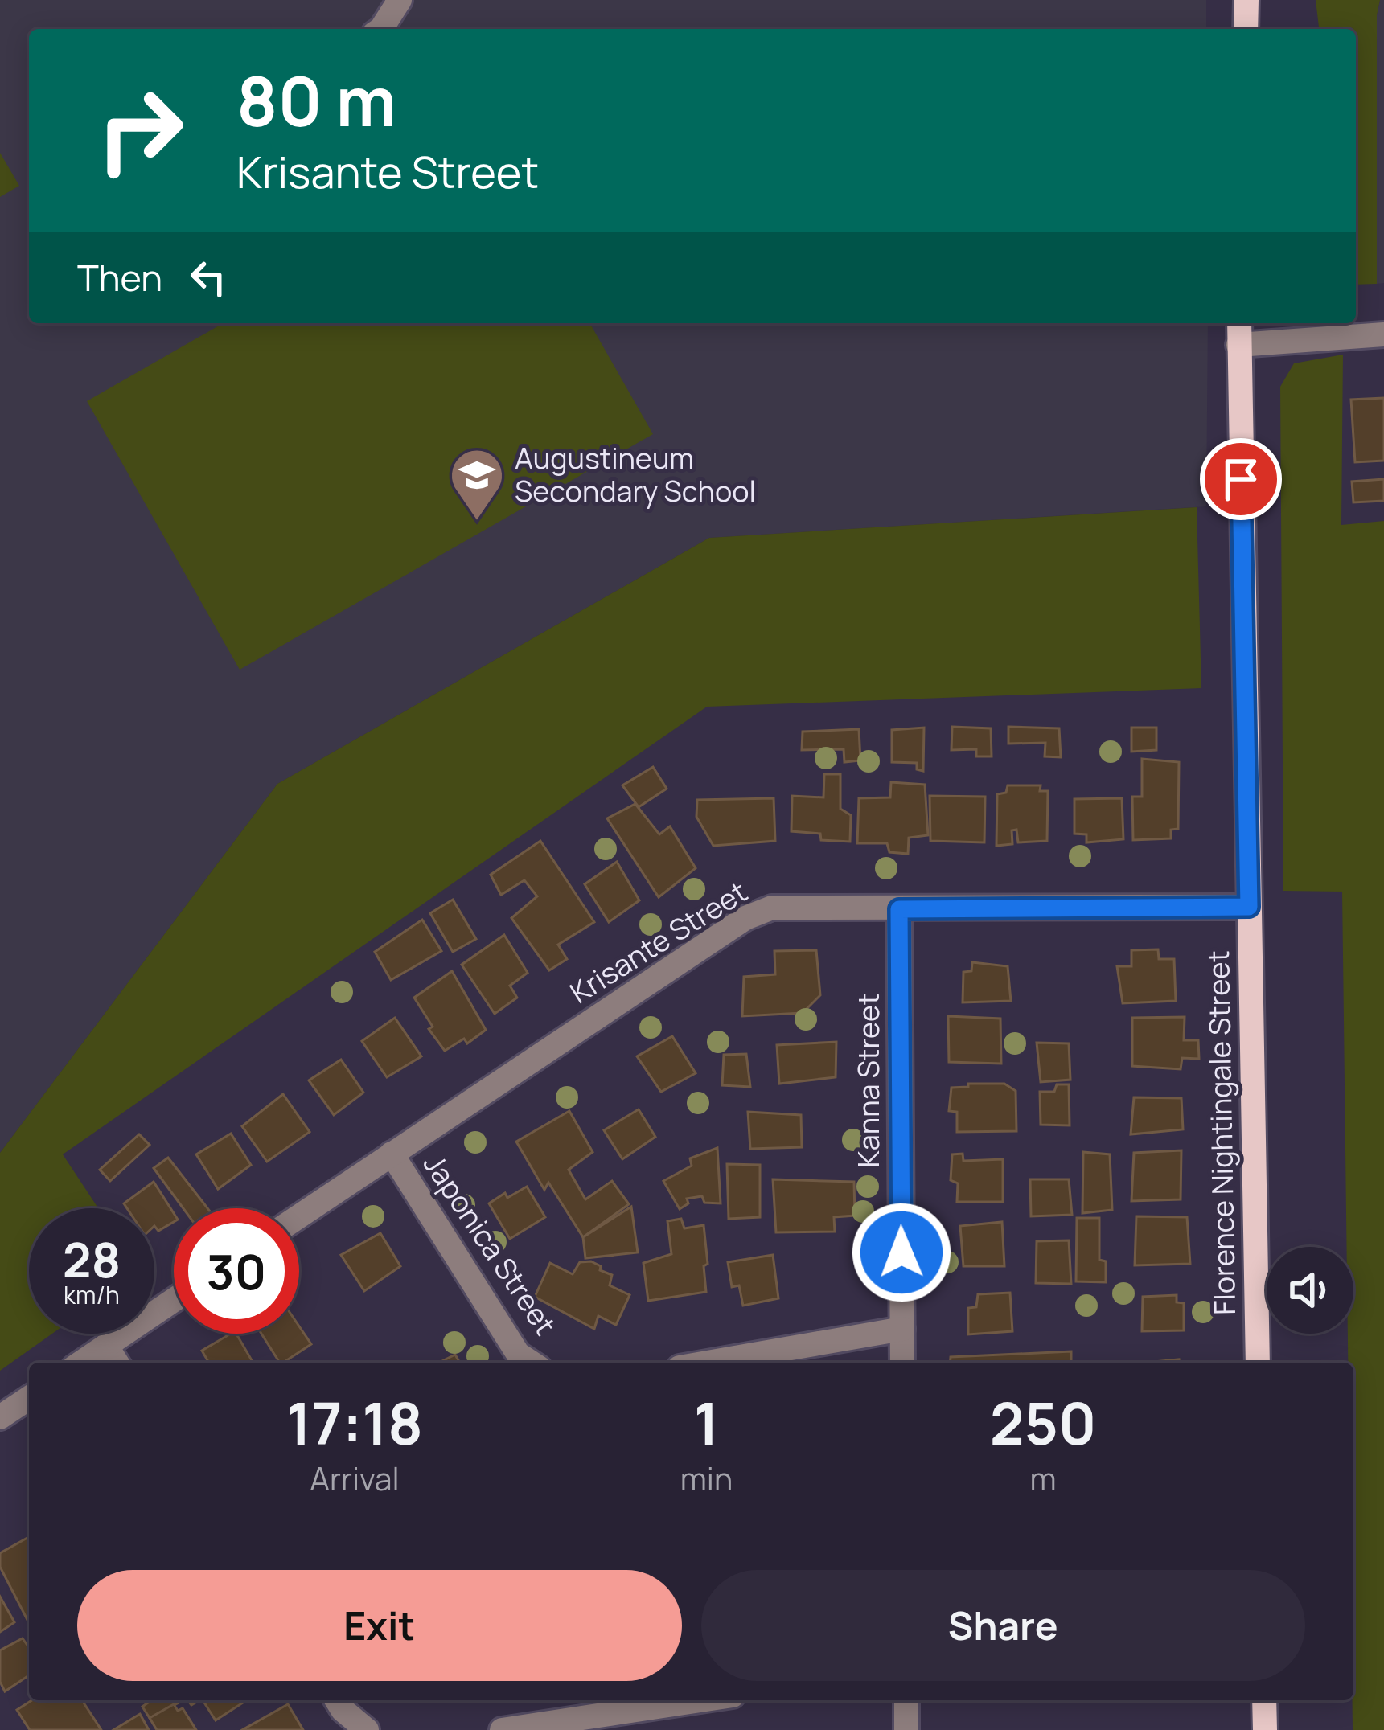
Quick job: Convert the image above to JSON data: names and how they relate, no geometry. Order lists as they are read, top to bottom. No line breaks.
{"streets":{"main road":["Florence Nightingale Street"],"street":["Krisante Street","Kanna Street","Japonica Street"]},"crossings":[["Krisante Street","Kanna Street"],["Krisante Street","Florence Nightingale Street"],["Krisante Street","Japonica Street"]],"places":{"school or university":["Augustineum Secondary School"]},"page":{"turn":["80 m","Krisante Street"],"then":"Then","speed":"28 km/h","limit":"30","eta":["17:18","Arrival","1","min","250","m"],"buttons":["Exit","Share"]}}
